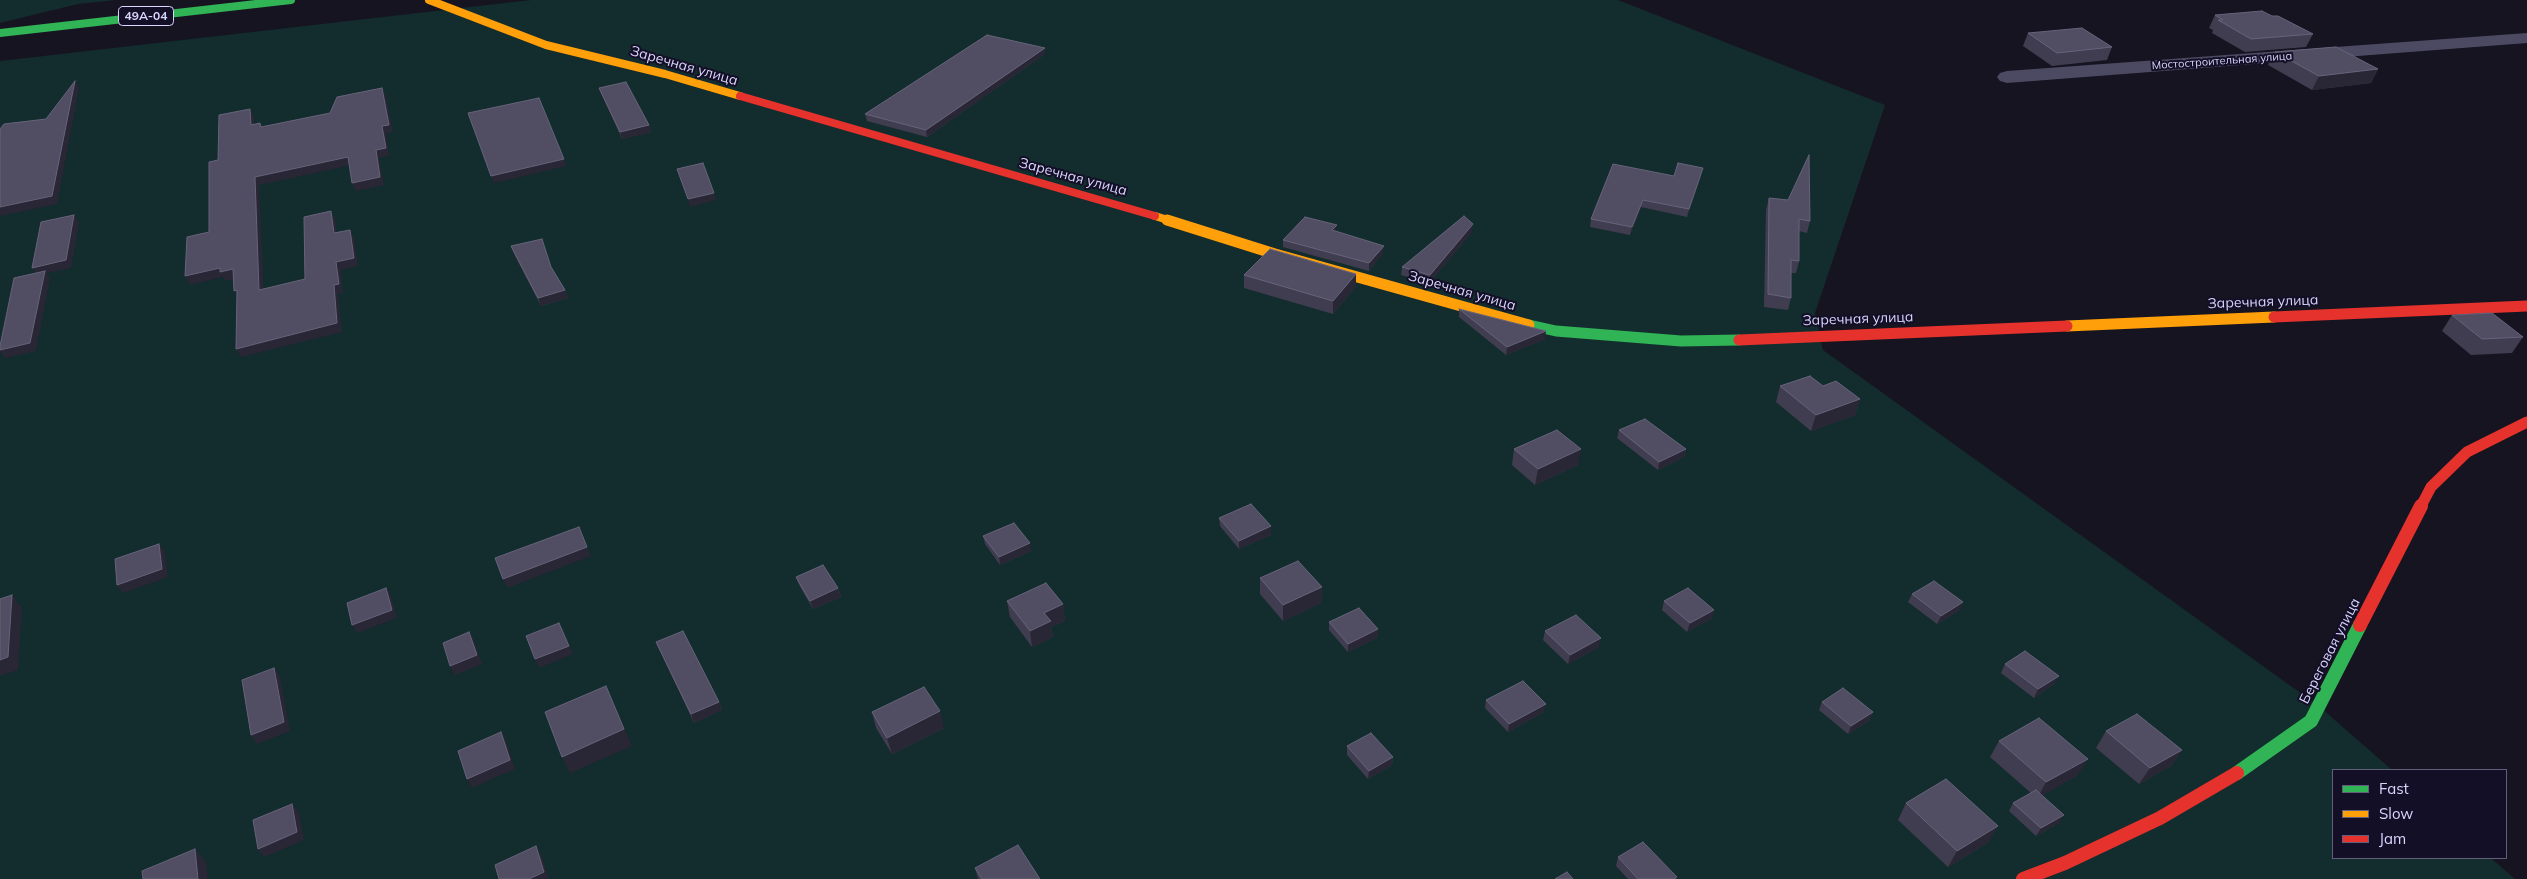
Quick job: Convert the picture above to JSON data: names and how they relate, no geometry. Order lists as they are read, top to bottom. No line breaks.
{"streets":{"street":["49А-04","Мостостроительная улица","Заречная улица","Береговая улица"]},"legend":["Fast","Slow","Jam"]}
